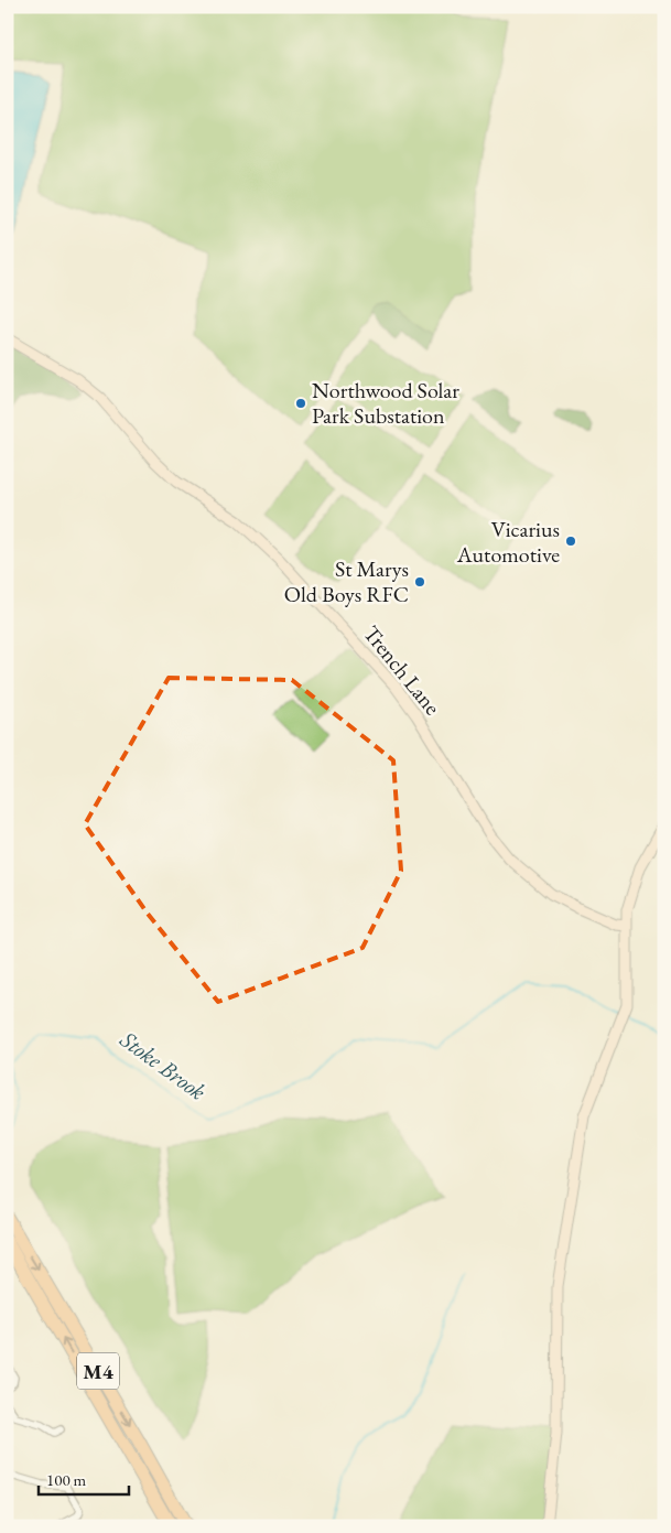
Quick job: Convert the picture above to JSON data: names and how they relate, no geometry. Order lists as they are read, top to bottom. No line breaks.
{"streets":{"highway":["M4"],"street":["Trench Lane"]},"water":["Stoke Brook"],"places":["Northwood Solar Park Substation","Vicarius Automotive","St Marys Old Boys RFC"],"scale_bar":"100 m"}
